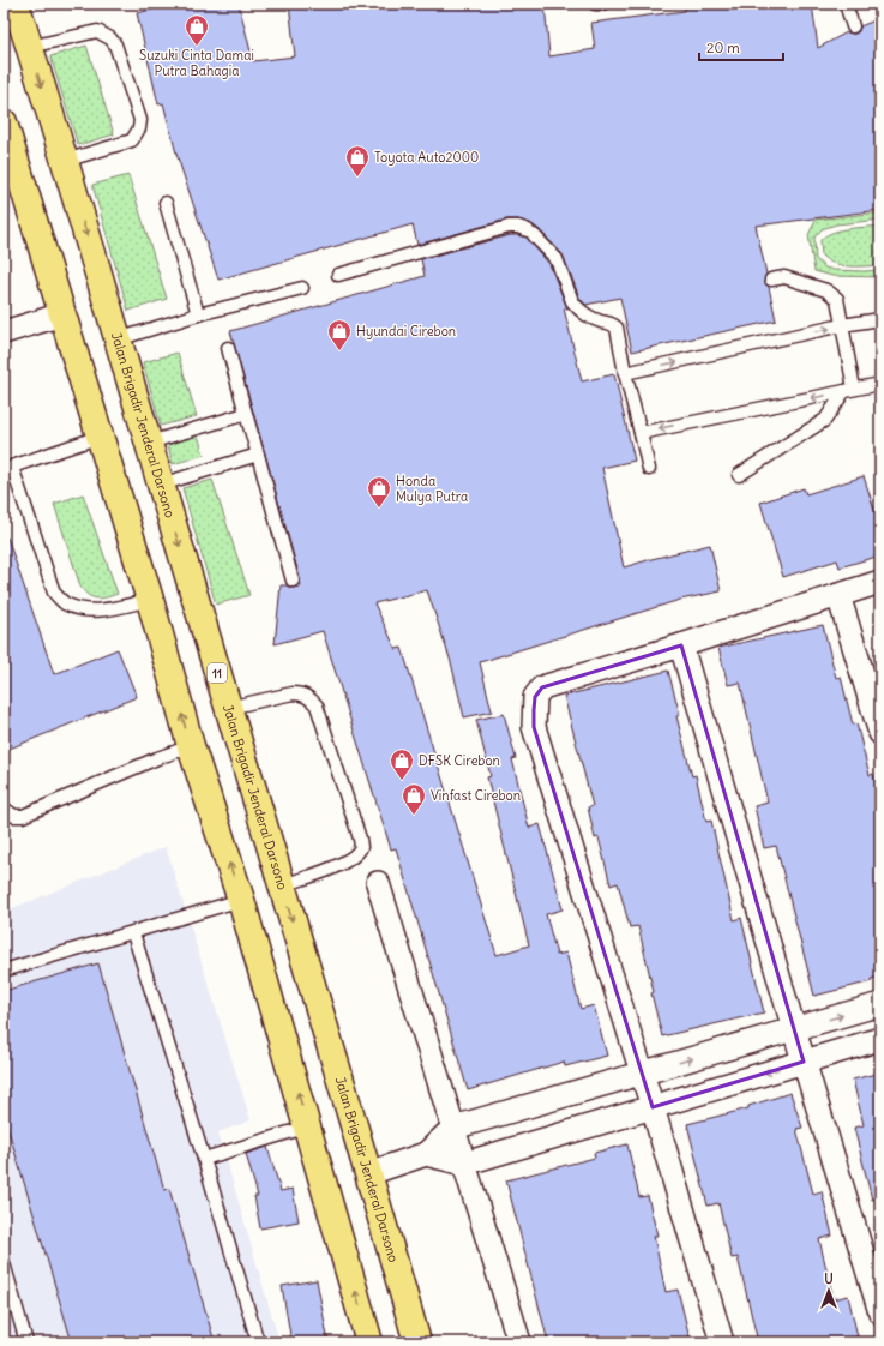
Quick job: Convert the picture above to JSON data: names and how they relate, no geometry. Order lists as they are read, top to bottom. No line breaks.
{"streets":{"highway":["Jalan Brigadir Jenderal Darsono","11"]},"places":{"shop":["Suzuki Cinta Damai Putra Bahagia","Toyota Auto2000","Hyundai Cirebon","Honda Mulya Putra","DFSK Cirebon","Vinfast Cirebon"]},"scale_bar":"20 m","north":"top"}
